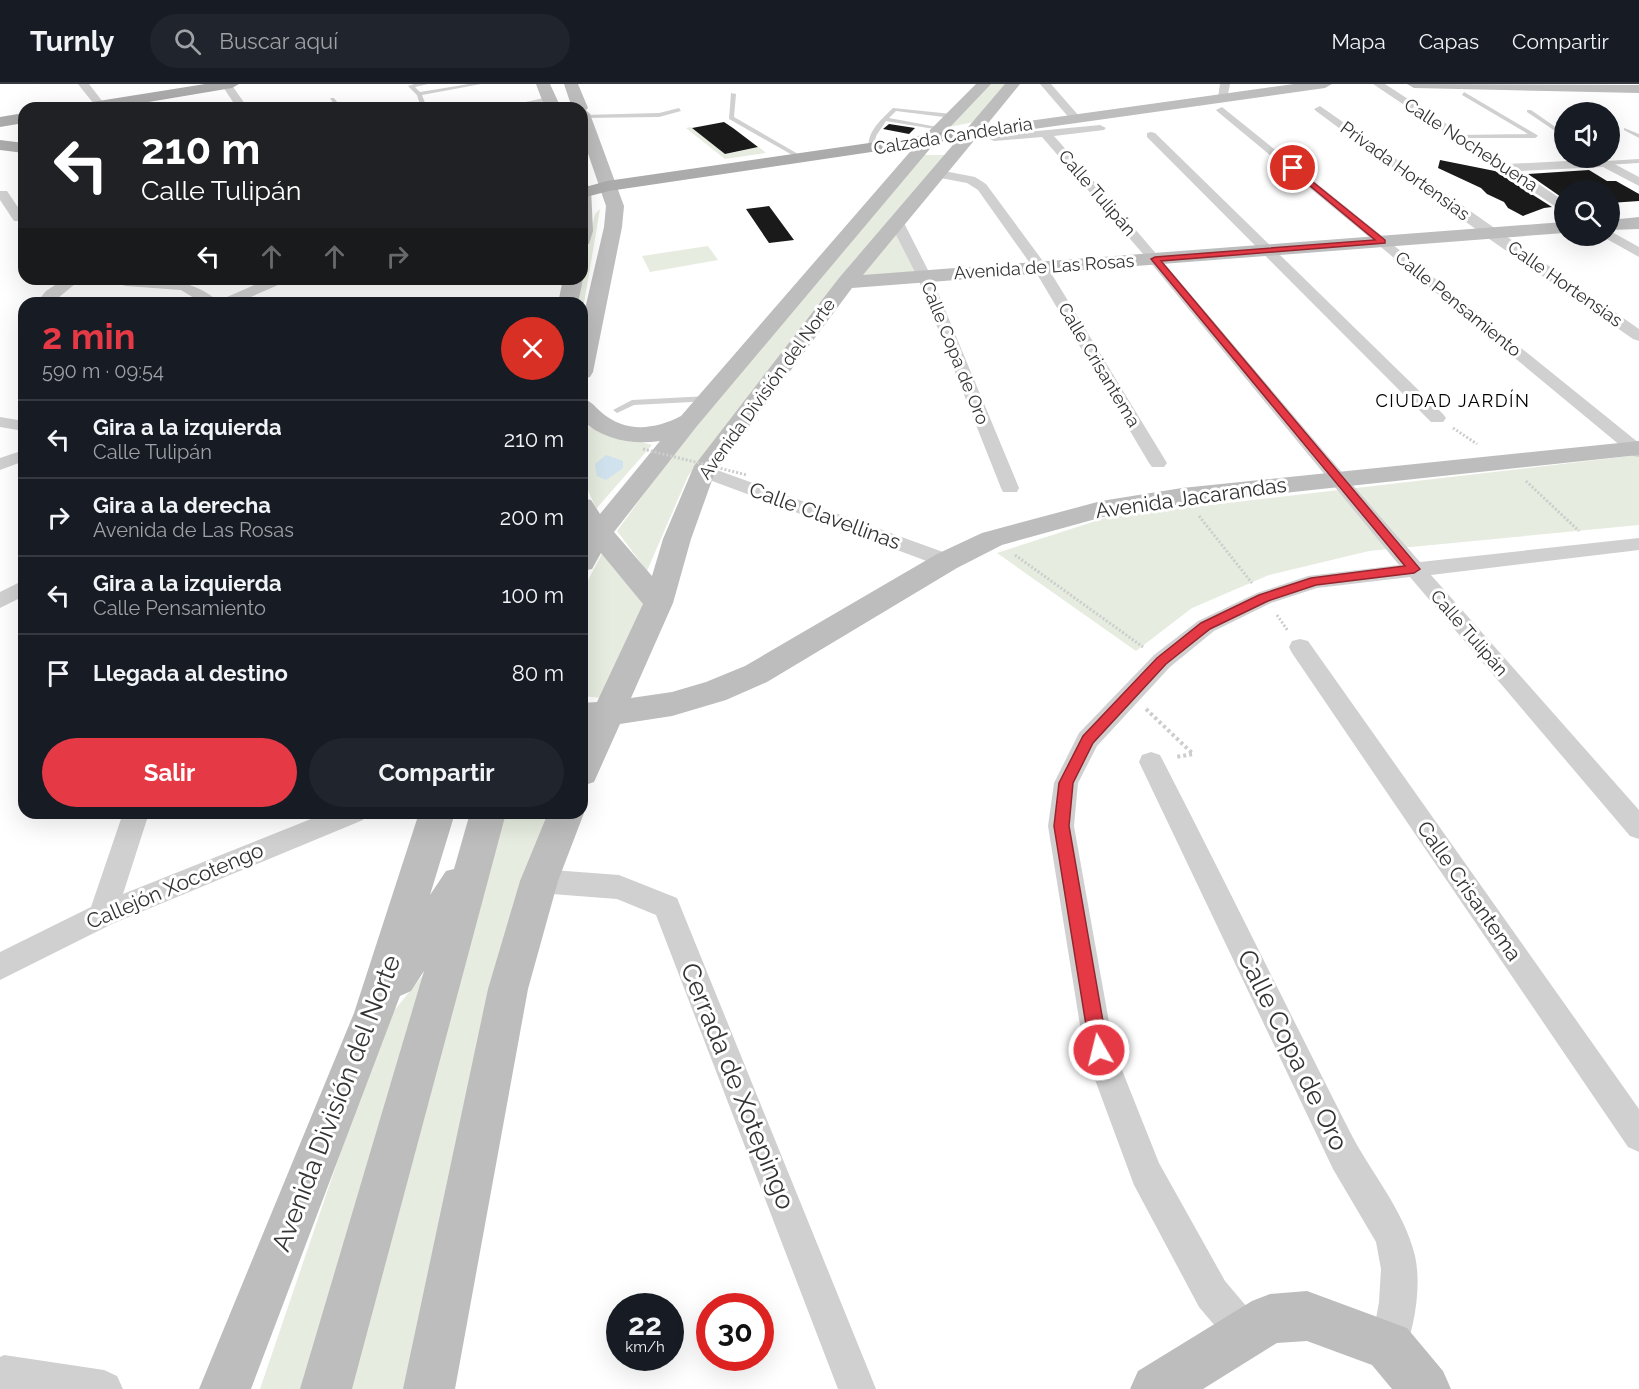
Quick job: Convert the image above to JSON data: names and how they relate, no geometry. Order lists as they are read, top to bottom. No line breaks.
{"streets":{"main road":["Calzada Candelaria"],"street":["Calle Nochebuena","Privada Hortensias","Calle Tulipán","Avenida de Las Rosas","Calle Hortensias","Calle Pensamiento","Calle Copa de Oro","Calle Crisantema","Avenida División del Norte","Avenida Jacarandas","Calle Clavellinas","Callejón Xocotengo","Cerrada de Xotepingo"]},"crossings":[["Calzada Candelaria","Calle Pensamiento"],["Calzada Candelaria","Avenida División del Norte"],["Privada Hortensias","Avenida de Las Rosas"],["Privada Hortensias","Calle Hortensias"],["Calle Tulipán","Avenida de Las Rosas"],["Calle Tulipán","Avenida Jacarandas"],["Avenida de Las Rosas","Calle Hortensias"],["Avenida de Las Rosas","Calle Pensamiento"],["Avenida de Las Rosas","Calle Copa de Oro"],["Avenida de Las Rosas","Calle Crisantema"],["Avenida de Las Rosas","Avenida División del Norte"],["Calle Pensamiento","Avenida Jacarandas"],["Calle Copa de Oro","Avenida División del Norte"],["Calle Crisantema","Avenida División del Norte"],["Avenida División del Norte","Avenida Jacarandas"],["Avenida División del Norte","Calle Clavellinas"],["Avenida Jacarandas","Calle Clavellinas"]],"districts":["CIUDAD JARDÍN"],"page":{"header":"Turnly","search":"Buscar aquí","nav":["Mapa","Capas","Compartir"],"turn":["210 m","Calle Tulipán"],"heading":["2 min","590 m · 09:54"],"list":[{"name":"Gira a la izquierda","note":"Calle Tulipán","value":"210 m"},{"name":"Gira a la derecha","note":"Avenida de Las Rosas","value":"200 m"},{"name":"Gira a la izquierda","note":"Calle Pensamiento","value":"100 m"},{"name":"Llegada al destino","value":"80 m"}],"buttons":["Salir","Compartir"],"speed":"22 km/h","limit":"30"}}
